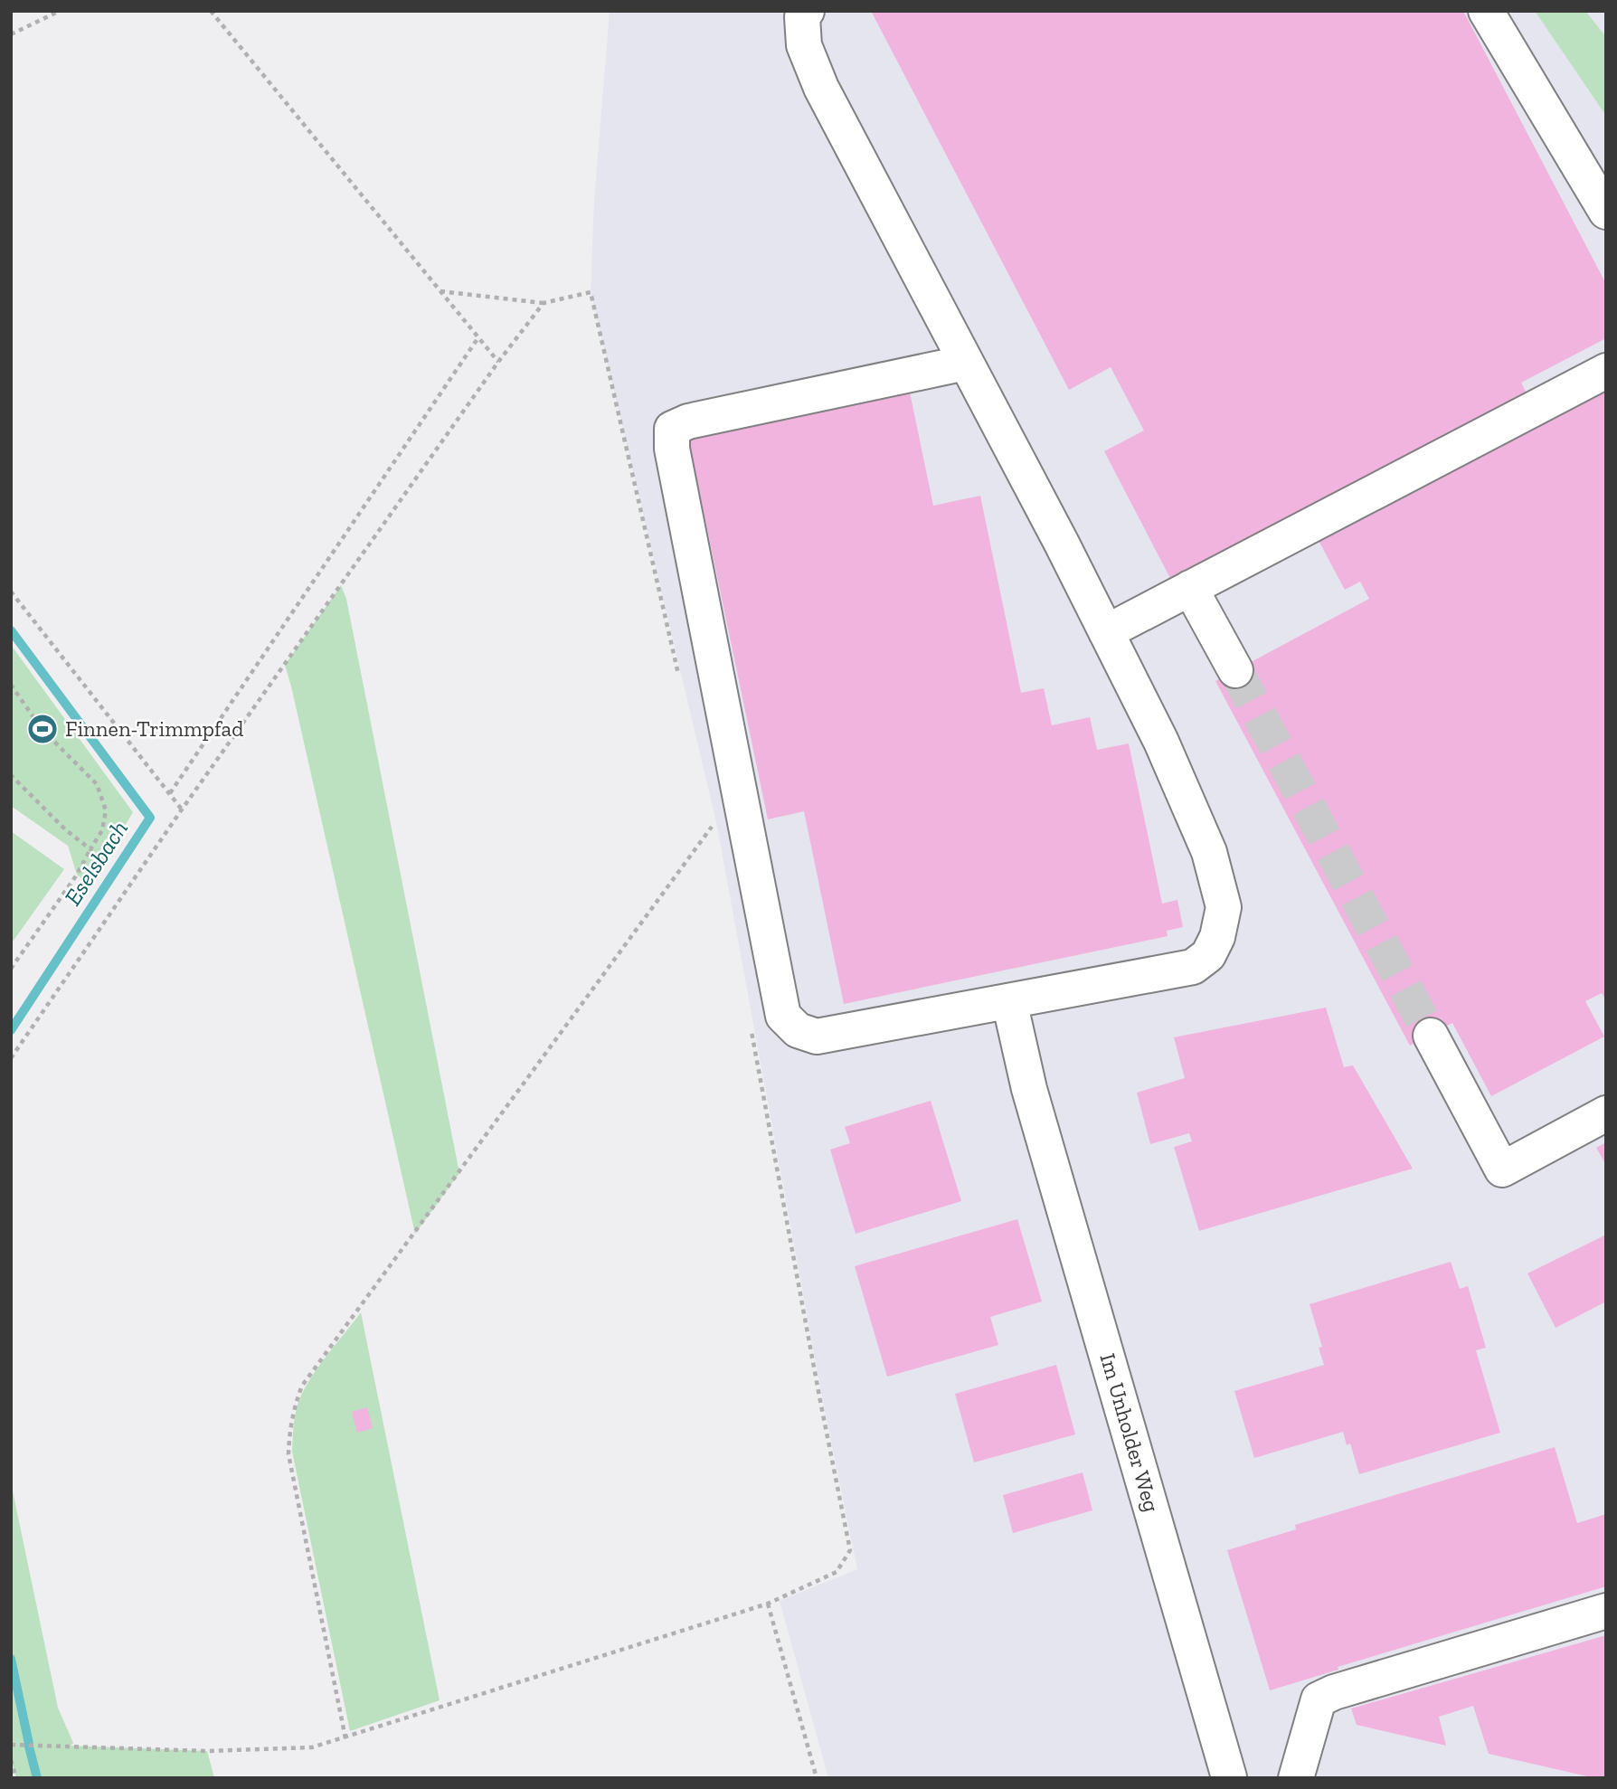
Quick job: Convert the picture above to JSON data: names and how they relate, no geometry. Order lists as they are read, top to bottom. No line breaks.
{"streets":{"street":["Im Unholder Weg"]},"water":["Eselsbach"],"places":{"sports":["Finnen-Trimmpfad"]}}
